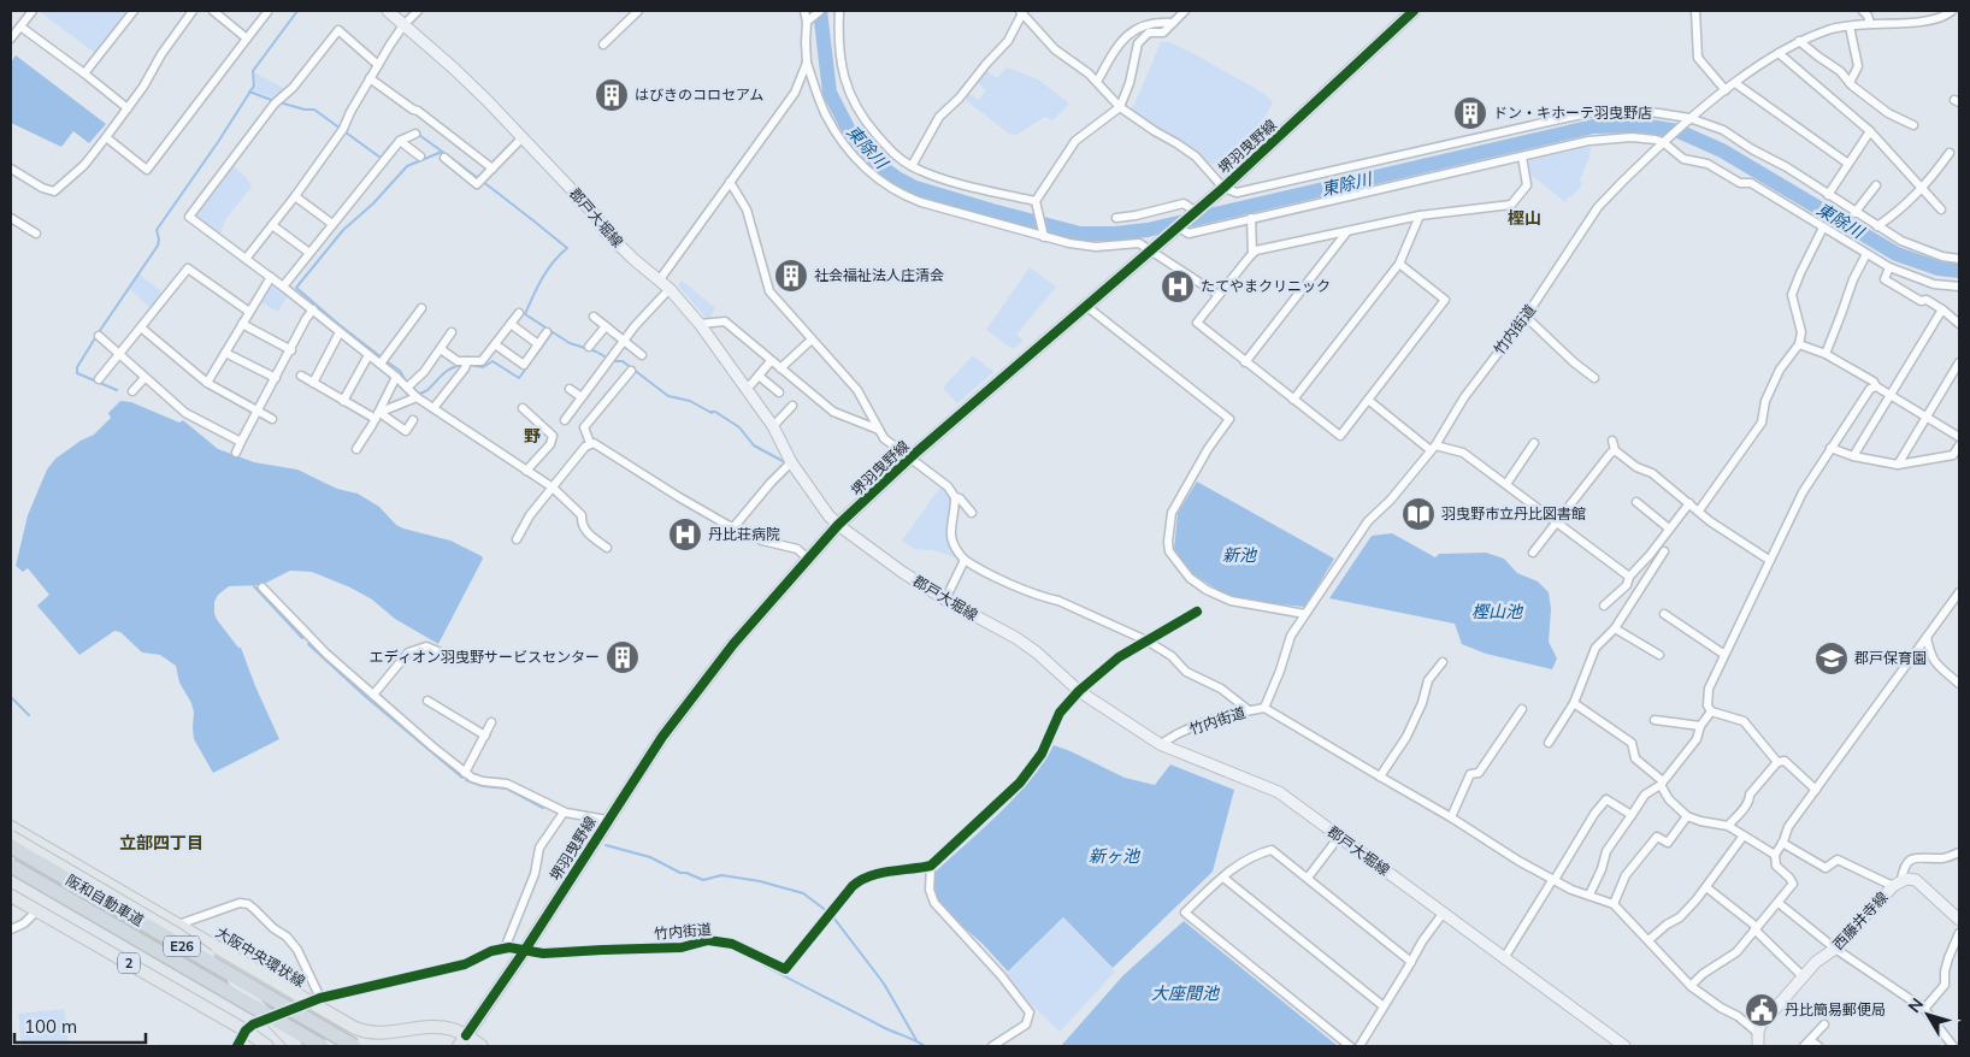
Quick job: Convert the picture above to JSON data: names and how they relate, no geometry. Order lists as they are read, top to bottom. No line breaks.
{"streets":{"highway":["阪和自動車道","E26"],"main road":["堺羽曳野線","郡戸大堀線","西藤井寺線","大阪中央環状線","2"],"street":["竹内街道"]},"crossings":[["堺羽曳野線","郡戸大堀線"],["堺羽曳野線","竹内街道"],["堺羽曳野線","大阪中央環状線"],["郡戸大堀線","竹内街道"],["竹内街道","大阪中央環状線"],["竹内街道","2"]],"districts":["樫山","野","立部四丁目"],"water":["東除川","新池","樫山池","新ヶ池","大座間池"],"places":{"building":["はびきのコロセアム","ドン・キホーテ羽曳野店","社会福祉法人庄清会","エディオン羽曳野サービスセンター"],"hospital":["たてやまクリニック","丹比荘病院"],"library":["羽曳野市立丹比図書館"],"school or university":["郡戸保育園"],"public building":["丹比簡易郵便局"]},"scale_bar":"100 m","north":"top left"}
